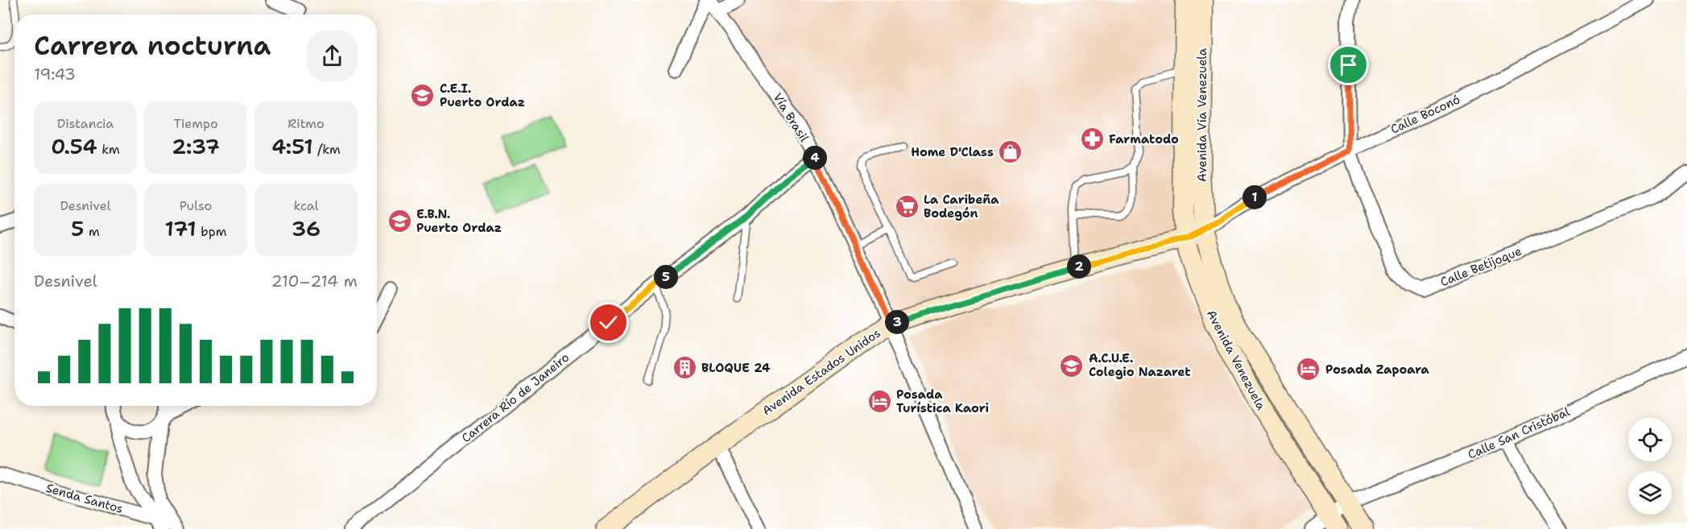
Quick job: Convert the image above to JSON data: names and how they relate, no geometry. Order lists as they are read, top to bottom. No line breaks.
{"streets":{"street":["Calle Boconó","Avenida Vía Venezuela","Vía Brasil","Calle Betijoque","Avenida Venezuela","Avenida Estados Unidos","Carrera Río de Janeiro","Calle San Cristóbal","Senda Santos"]},"crossings":[["Calle Boconó","Avenida Vía Venezuela"],["Calle Boconó","Calle Betijoque"],["Calle Boconó","Avenida Venezuela"],["Calle Boconó","Avenida Estados Unidos"],["Avenida Vía Venezuela","Avenida Venezuela"],["Avenida Vía Venezuela","Avenida Estados Unidos"],["Vía Brasil","Avenida Estados Unidos"],["Vía Brasil","Carrera Río de Janeiro"],["Avenida Venezuela","Avenida Estados Unidos"],["Avenida Venezuela","Calle San Cristóbal"]],"places":{"school or university":["C.E.I. Puerto Ordaz","E.B.N. Puerto Ordaz","A.C.U.E. Colegio Nazaret"],"pharmacy":["Farmatodo"],"shop":["Home D'Class"],"supermarket":["La Caribeña Bodegón"],"building":["BLOQUE 24"],"hotel":["Posada Zapoara","Posada Turística Kaori"]},"page":{"heading":["Carrera nocturna","19:43"],"stats":[["Distancia","0.54 km"],["Tiempo","2:37"],["Ritmo","4:51 /km"],["Desnivel","5 m"],["Pulso","171 bpm"],["kcal","36"]],"pins":["4","1","2","5","3"],"chart":["Desnivel","210–214 m"]}}
